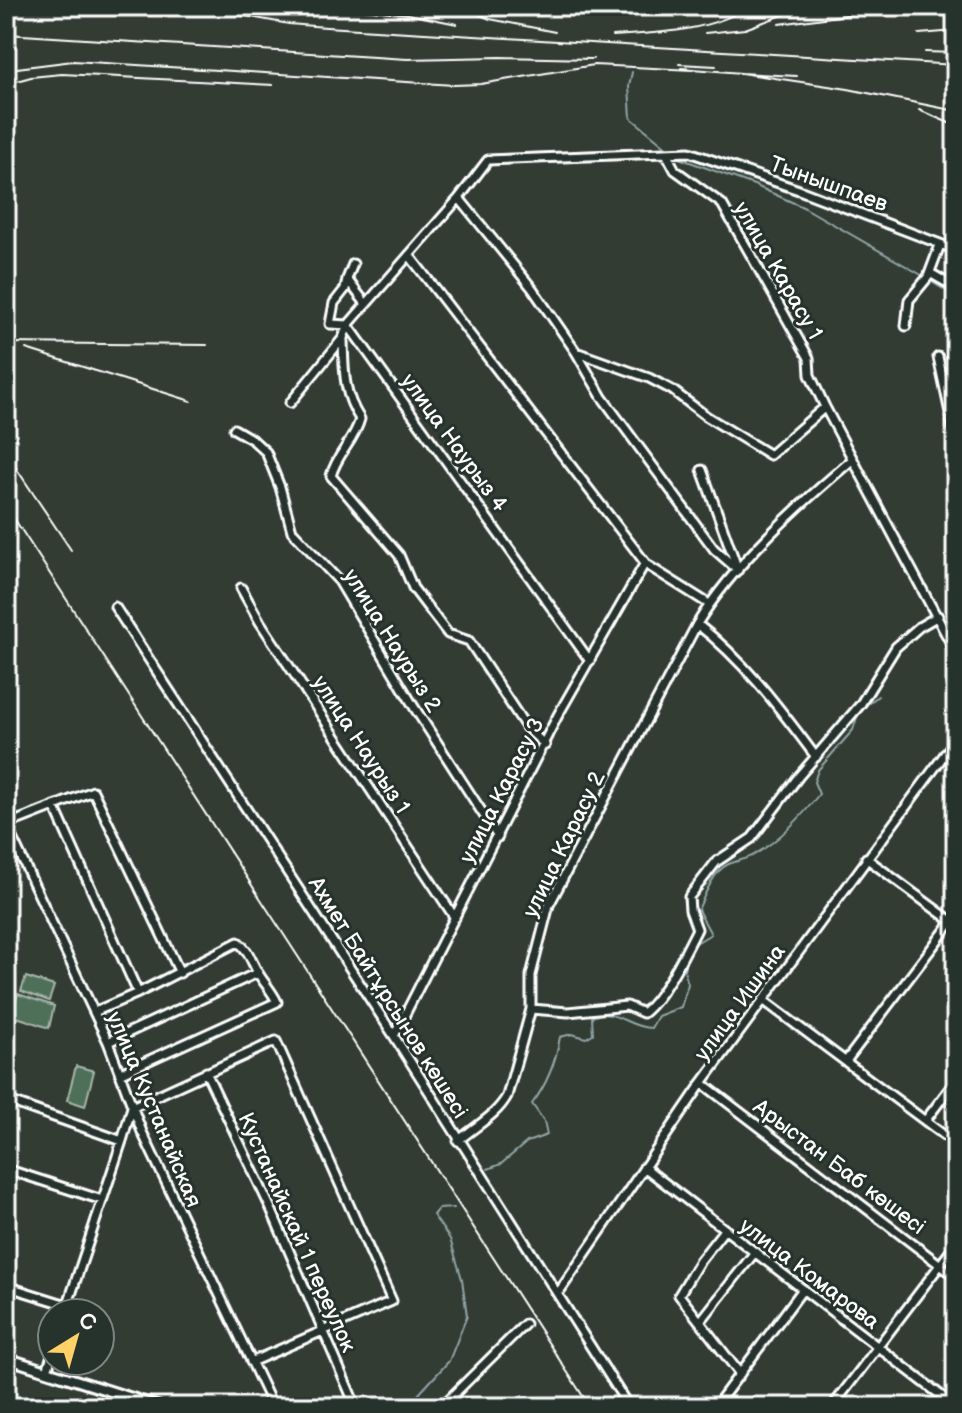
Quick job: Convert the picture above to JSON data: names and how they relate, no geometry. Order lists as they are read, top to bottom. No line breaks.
{"streets":{"street":["Тынышпаев","улица Карасу 1","улица Наурыз 4","улица Наурыз 2","улица Наурыз 1","улица Карасу 3","улица Карасу 2","Ахмет Байтұрсынов көшесі","улица Ишина","улица Кустанайская","Арыстан Баб көшесі","Кустанайскай 1 переулок","улица Комарова"]},"crossings":[["Тынышпаев","улица Карасу 1"],["улица Карасу 1","улица Карасу 2"],["улица Наурыз 4","улица Карасу 3"],["улица Наурыз 2","улица Карасу 3"],["улица Наурыз 1","улица Карасу 3"],["улица Карасу 3","Ахмет Байтұрсынов көшесі"],["улица Карасу 2","Ахмет Байтұрсынов көшесі"],["Ахмет Байтұрсынов көшесі","улица Ишина"],["улица Ишина","Арыстан Баб көшесі"],["улица Ишина","улица Комарова"]],"north":"top right"}
